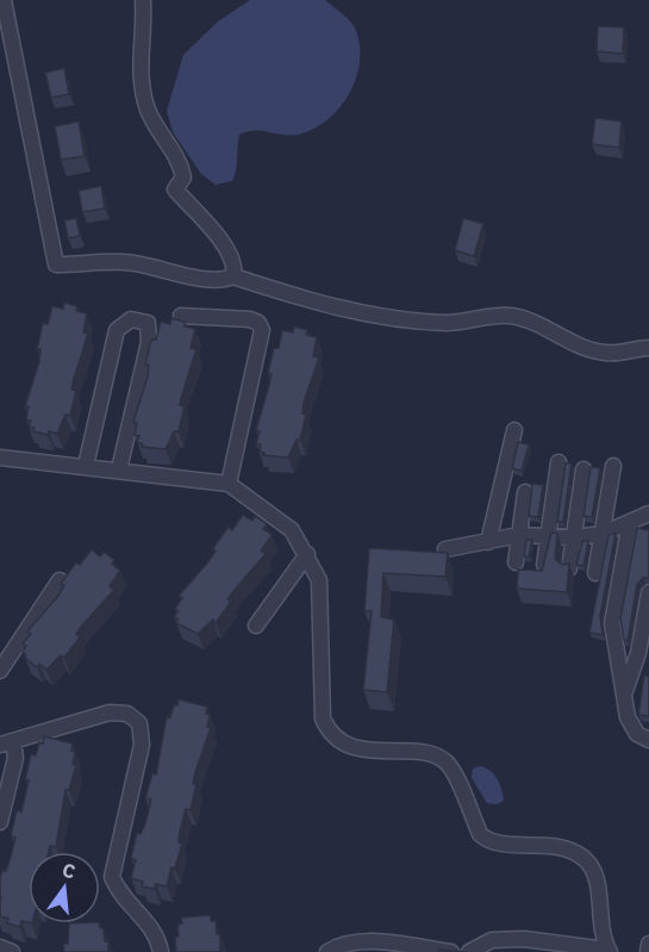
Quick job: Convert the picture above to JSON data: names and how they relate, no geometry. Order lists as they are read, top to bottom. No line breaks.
{"north":"top"}
